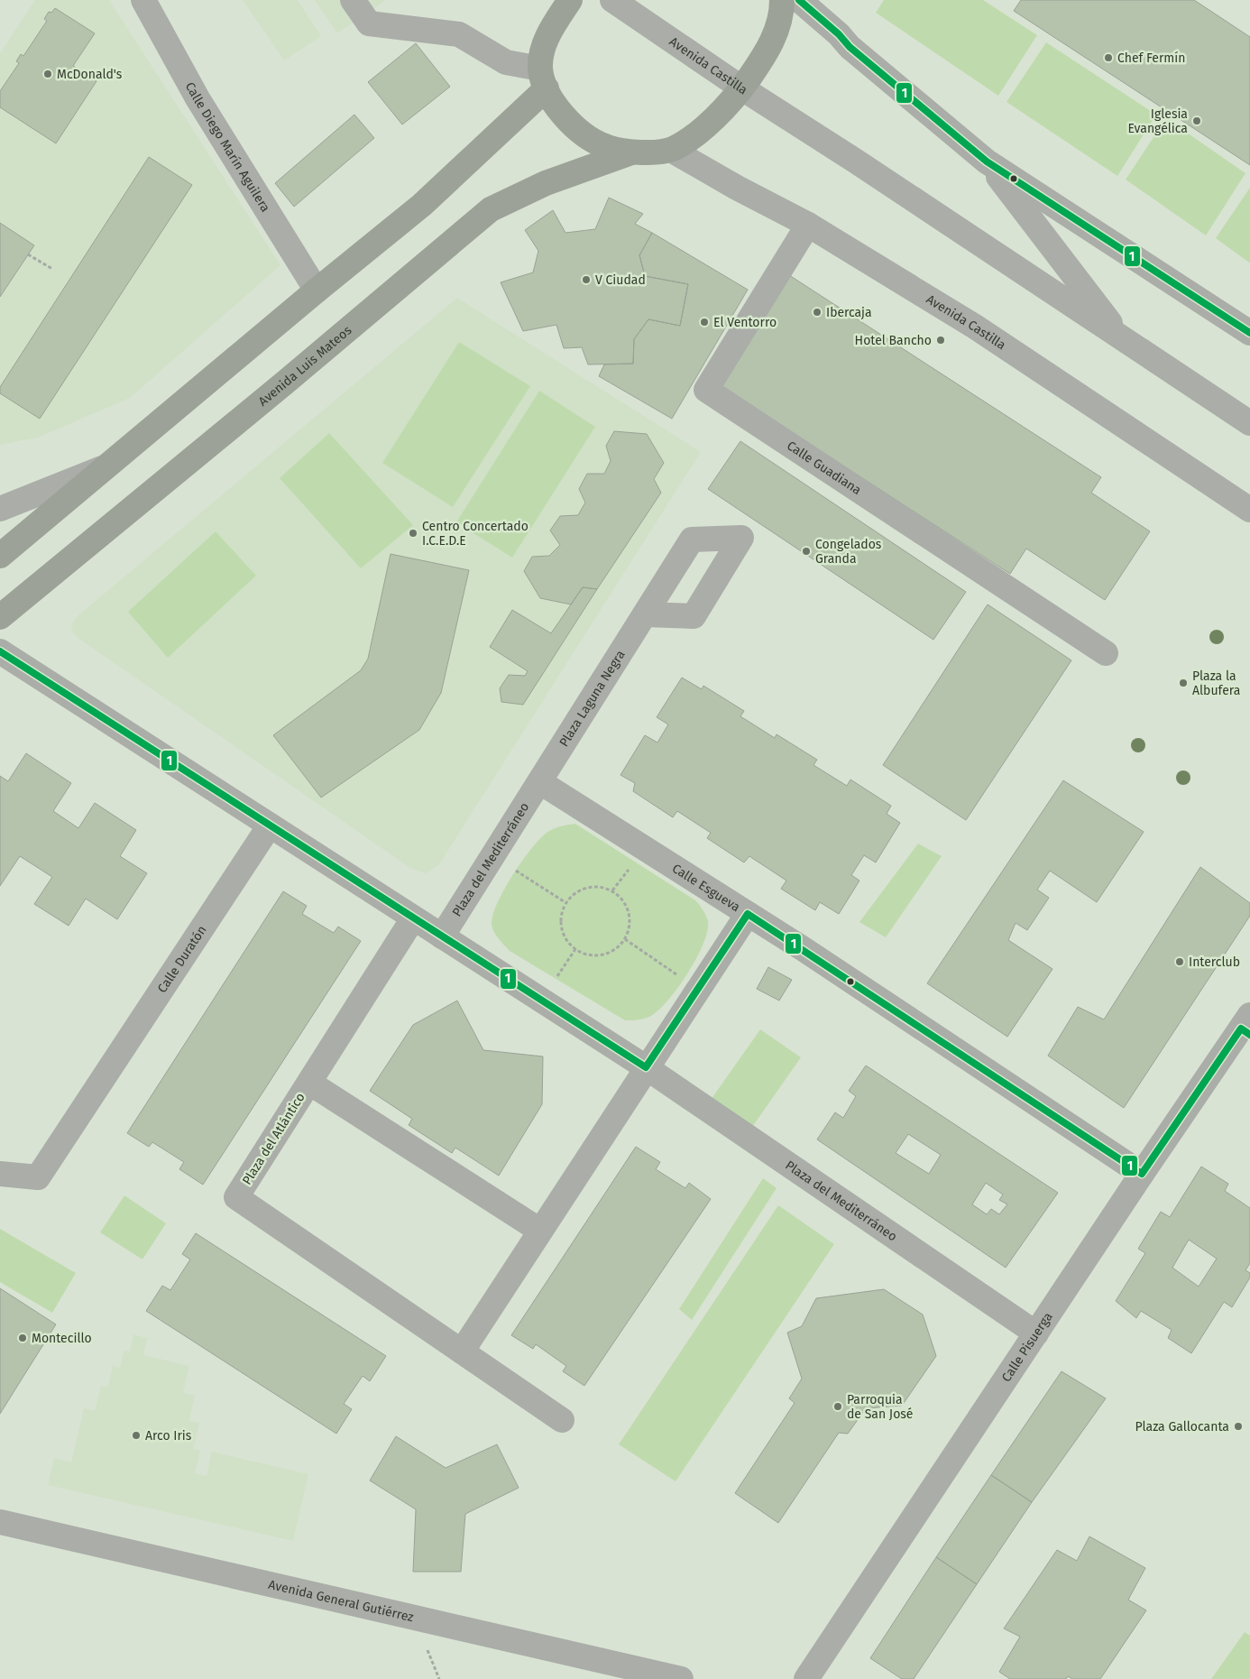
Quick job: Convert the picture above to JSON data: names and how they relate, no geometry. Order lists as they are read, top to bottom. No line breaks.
{"streets":{"highway":["Avenida Luis Mateos"],"street":["Avenida Castilla","Calle Diego Marín Aguilera","Calle Guadiana","Plaza Laguna Negra","Plaza del Mediterráneo","Calle Esgueva","Calle Duratón","Plaza del Atlántico","Calle Pisuerga","Avenida General Gutiérrez"]},"crossings":[["Avenida Castilla","Calle Guadiana"],["Plaza Laguna Negra","Plaza del Mediterráneo"],["Plaza Laguna Negra","Calle Esgueva"],["Plaza del Mediterráneo","Calle Esgueva"],["Plaza del Mediterráneo","Calle Duratón"],["Plaza del Mediterráneo","Plaza del Atlántico"],["Plaza del Mediterráneo","Calle Pisuerga"],["Calle Esgueva","Calle Pisuerga"]],"places":["Chef Fermín","McDonald's","Iglesia Evangélica","V Ciudad","Ibercaja","El Ventorro","Hotel Bancho","Centro Concertado I.C.E.D.E","Congelados Granda","Plaza la Albufera","Interclub","Montecillo","Parroquia de San José","Plaza Gallocanta","Arco Iris"],"lines":["transit line 1"]}
